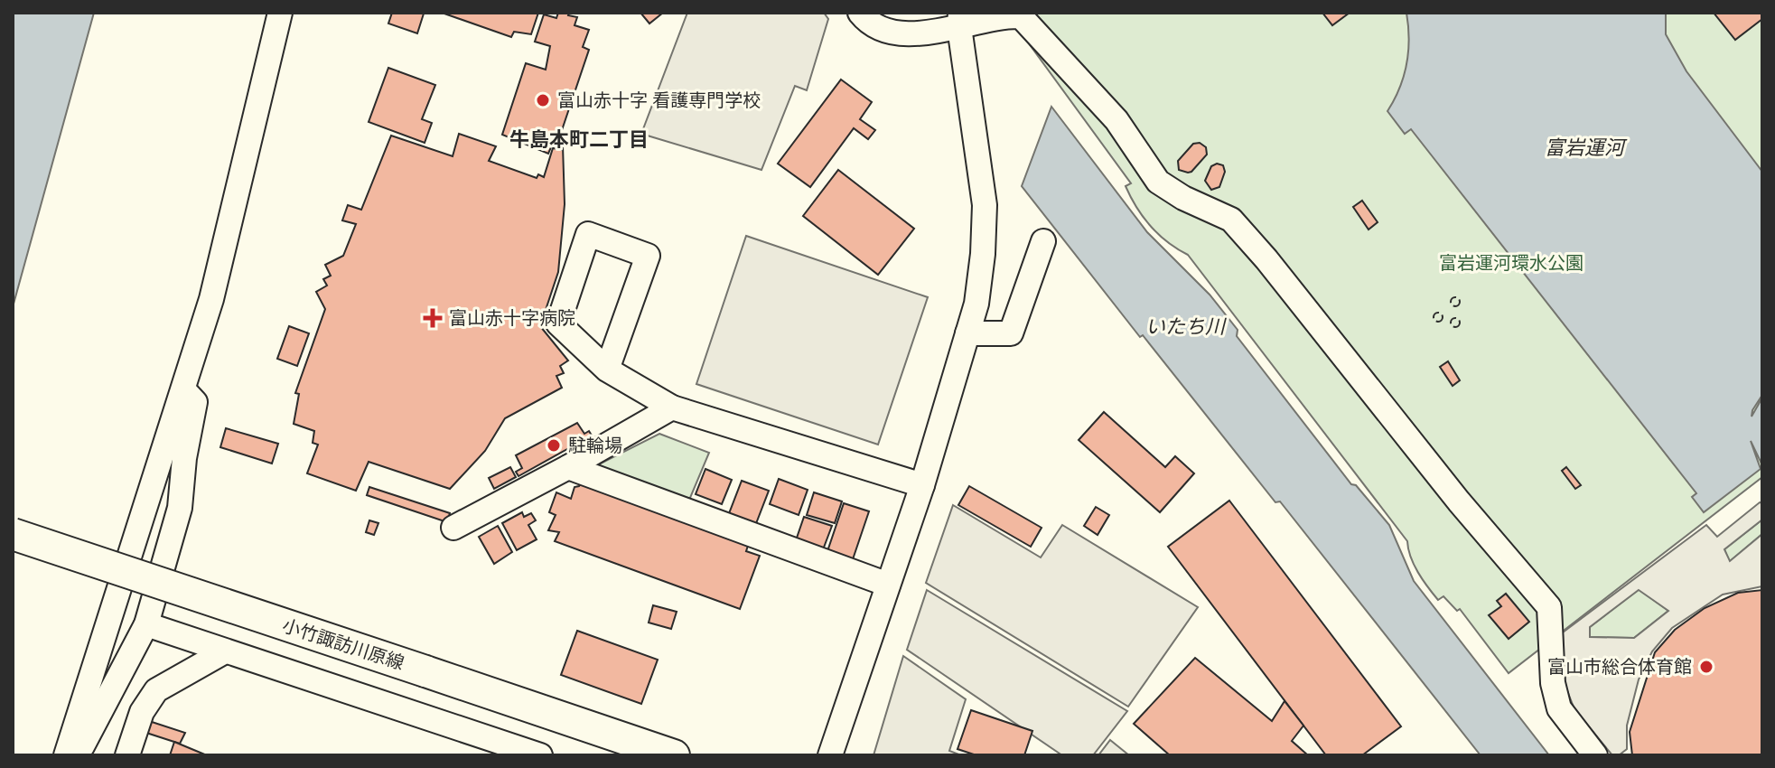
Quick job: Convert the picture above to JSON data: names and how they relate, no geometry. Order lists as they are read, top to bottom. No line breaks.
{"streets":{"main road":["小竹諏訪川原線"]},"districts":["牛島本町二丁目"],"water":["富岩運河","いたち川"],"parks":["富岩運河環水公園"],"places":{"other":["富山赤十字 看護専門学校","駐輪場","富山市総合体育館"],"health":["富山赤十字病院"]}}
